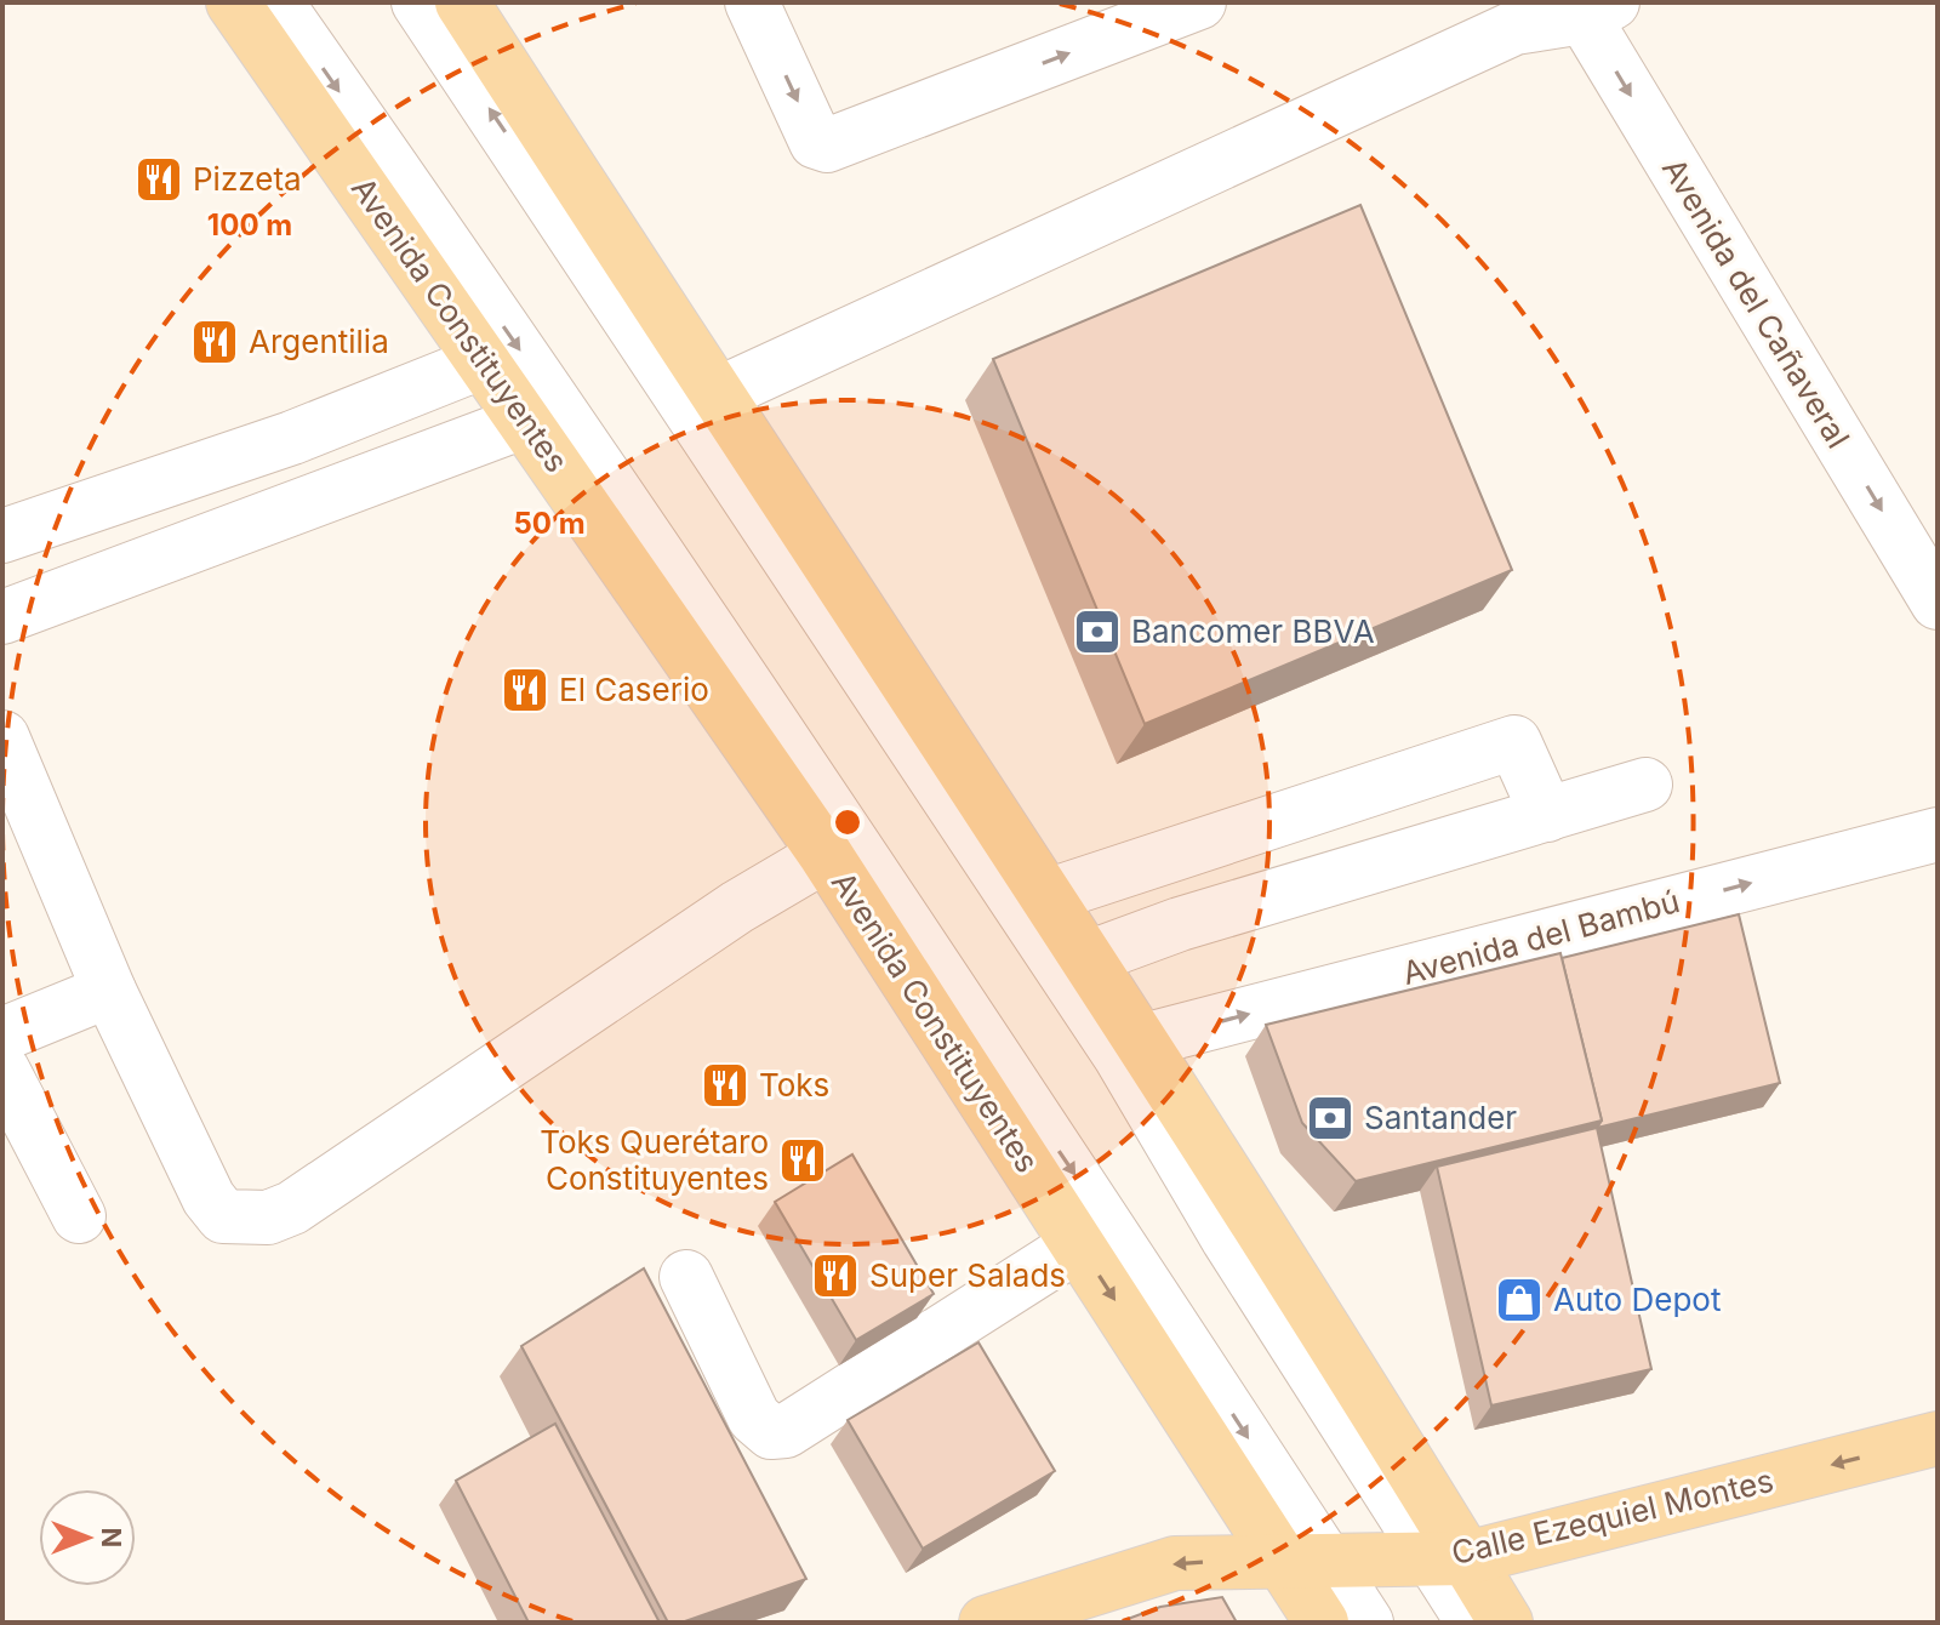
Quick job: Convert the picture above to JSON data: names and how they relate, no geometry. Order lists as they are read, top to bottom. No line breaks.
{"streets":{"main road":["Avenida Constituyentes","Calle Ezequiel Montes"],"street":["Avenida del Cañaveral","Avenida del Bambú"]},"crossings":[["Avenida Constituyentes","Calle Ezequiel Montes"]],"one_way":["Avenida del Cañaveral","Calle Ezequiel Montes"],"places":{"restaurant":["Pizzeta","Argentilia","El Caserio","Toks","Toks Querétaro Constituyentes","Super Salads"],"bank":["Bancomer BBVA","Santander"],"shop":["Auto Depot"]},"north":"right","rings":["100 m","50 m"]}
